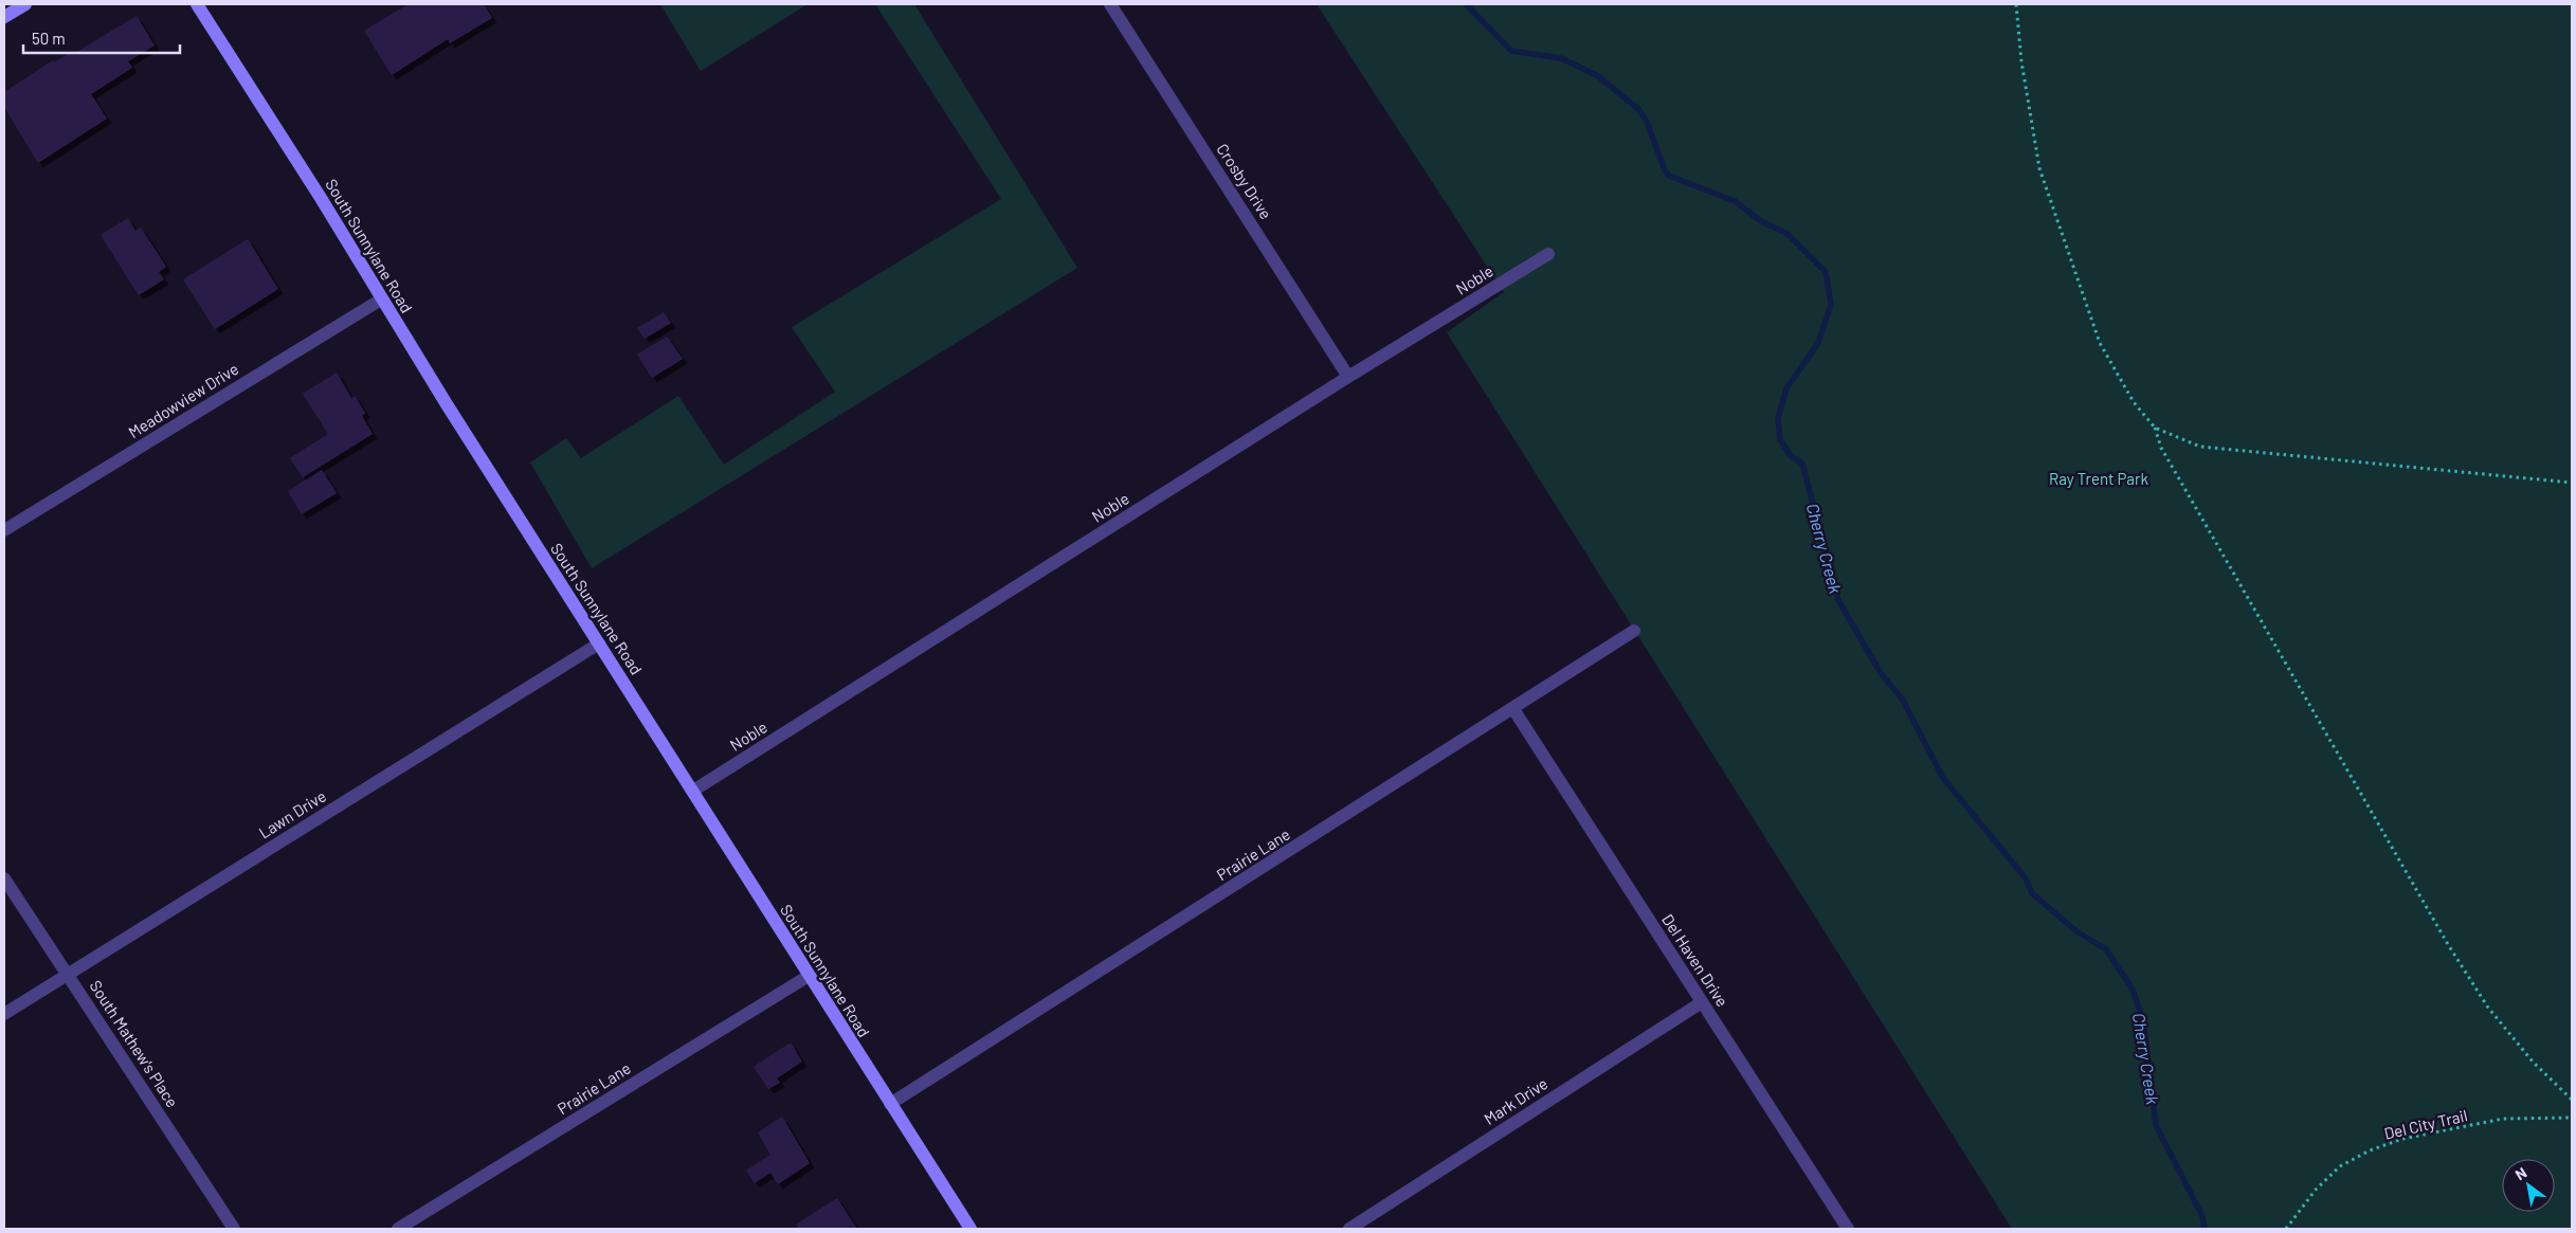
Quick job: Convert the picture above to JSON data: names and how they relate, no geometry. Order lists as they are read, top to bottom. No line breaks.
{"streets":{"main road":["South Sunnylane Road"],"street":["Crosby Drive","Noble","Meadowview Drive","Lawn Drive","Prairie Lane","Del Haven Drive","South Mathew's Place","Mark Drive"],"path":["Del City Trail"]},"crossings":[["Crosby Drive","Noble"],["South Sunnylane Road","Noble"],["South Sunnylane Road","Meadowview Drive"],["South Sunnylane Road","Lawn Drive"],["South Sunnylane Road","Prairie Lane"],["Lawn Drive","South Mathew's Place"],["Prairie Lane","Del Haven Drive"],["Del Haven Drive","Mark Drive"]],"water":["Cherry Creek"],"parks":["Ray Trent Park"],"scale_bar":"50 m","north":"top left"}
